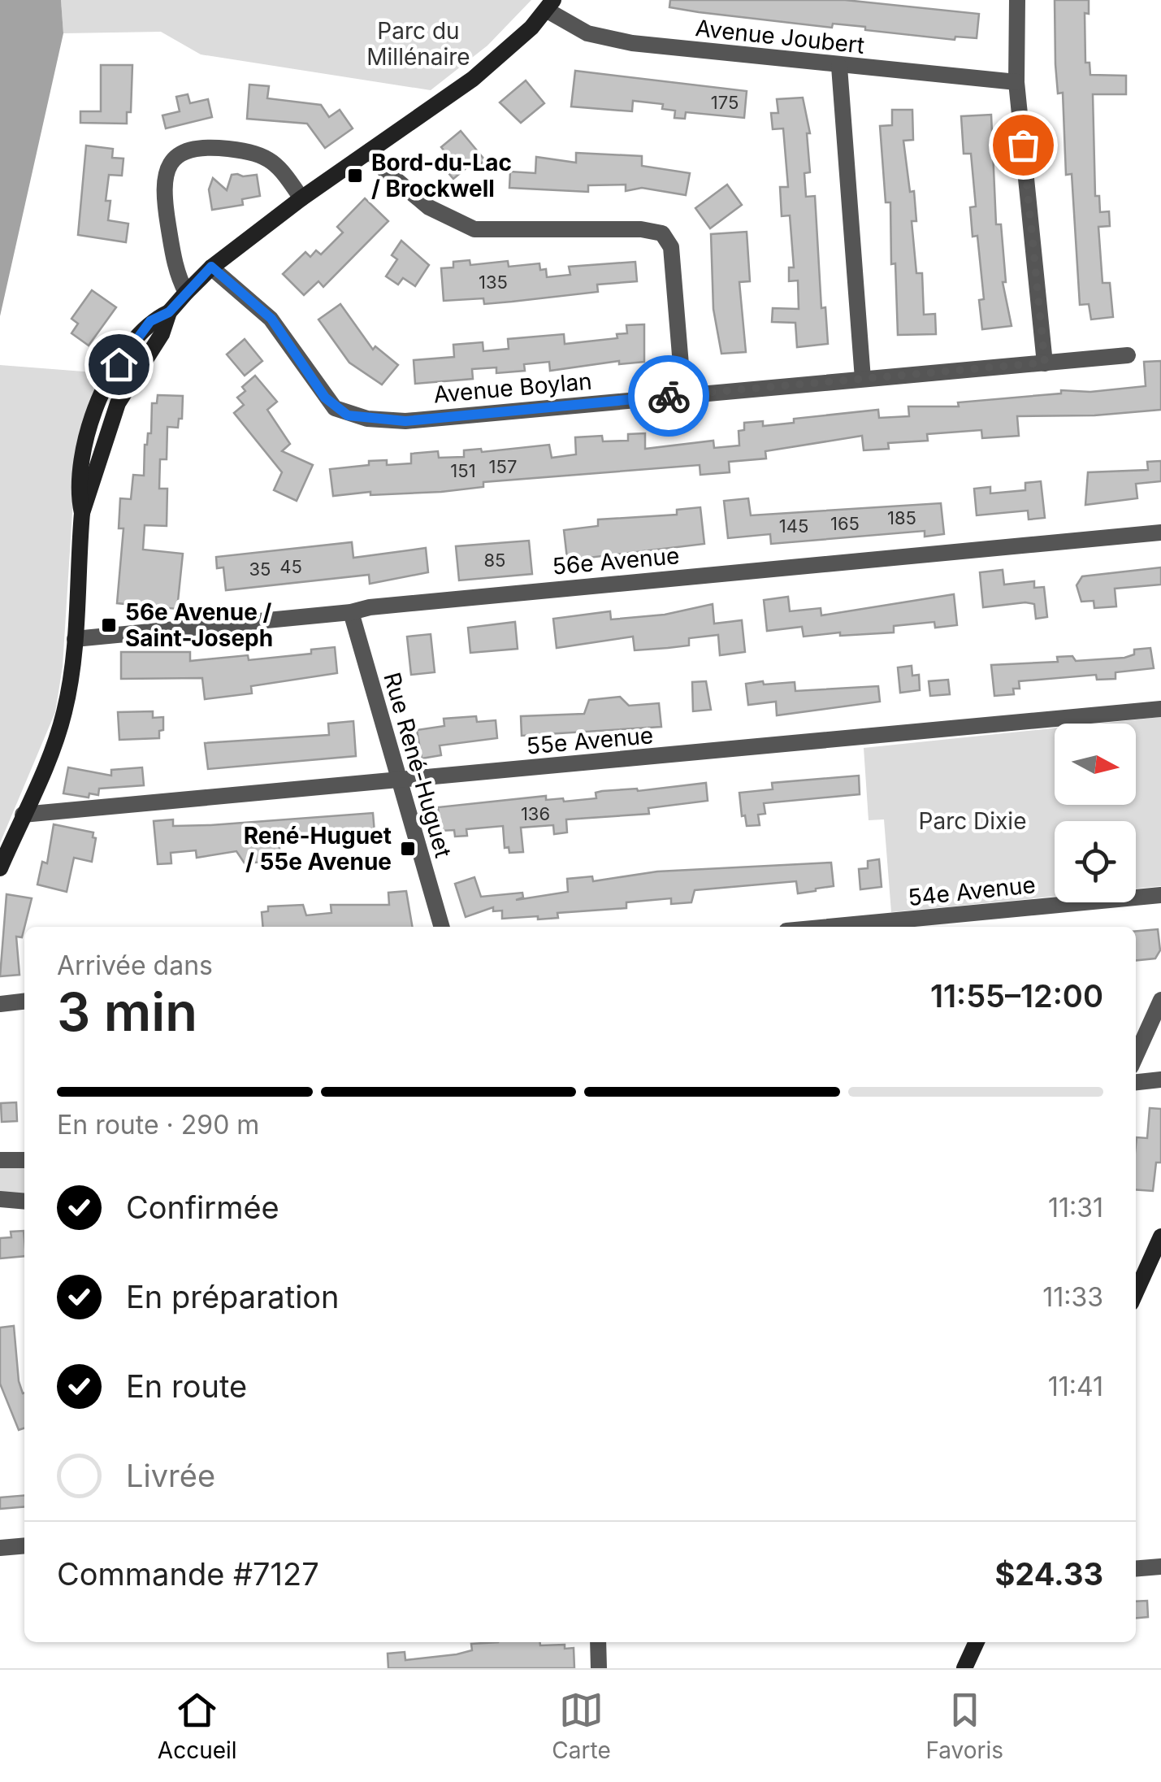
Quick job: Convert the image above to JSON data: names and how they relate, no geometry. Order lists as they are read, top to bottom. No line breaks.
{"streets":{"street":["Avenue Joubert","Avenue Boylan","56e Avenue","55e Avenue","Rue René-Huguet","54e Avenue"]},"crossings":[["56e Avenue","Rue René-Huguet"],["55e Avenue","Rue René-Huguet"]],"parks":["Parc du Millénaire","Parc Dixie"],"places":{"transit":["Bord-du-Lac / Brockwell","56e Avenue / Saint-Joseph","René-Huguet / 55e Avenue"]},"house_numbers":["175","135","157","151","185","165","145","85","45","35","136"],"north":"right","page":{"heading":["3 min","Arrivée dans","11:55–12:00"],"panel":["Commande #7127","$24.33"],"bar":"En route · 290 m","list":[["Confirmée","11:31"],["En préparation","11:33"],["En route","11:41"],"Livrée"],"tabs":["Accueil","Carte","Favoris"]}}
